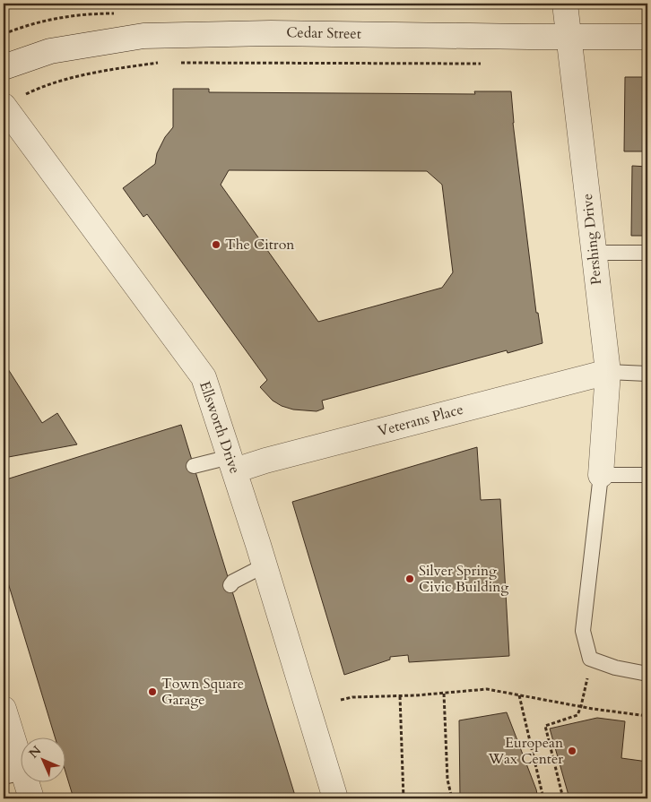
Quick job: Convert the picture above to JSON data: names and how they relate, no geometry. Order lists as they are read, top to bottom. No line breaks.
{"streets":{"street":["Cedar Street","Pershing Drive","Veterans Place","Ellsworth Drive"]},"crossings":[["Cedar Street","Pershing Drive"],["Pershing Drive","Veterans Place"],["Veterans Place","Ellsworth Drive"]],"places":["The Citron","Silver Spring Civic Building","Town Square Garage","European Wax Center"],"north":"top left"}
